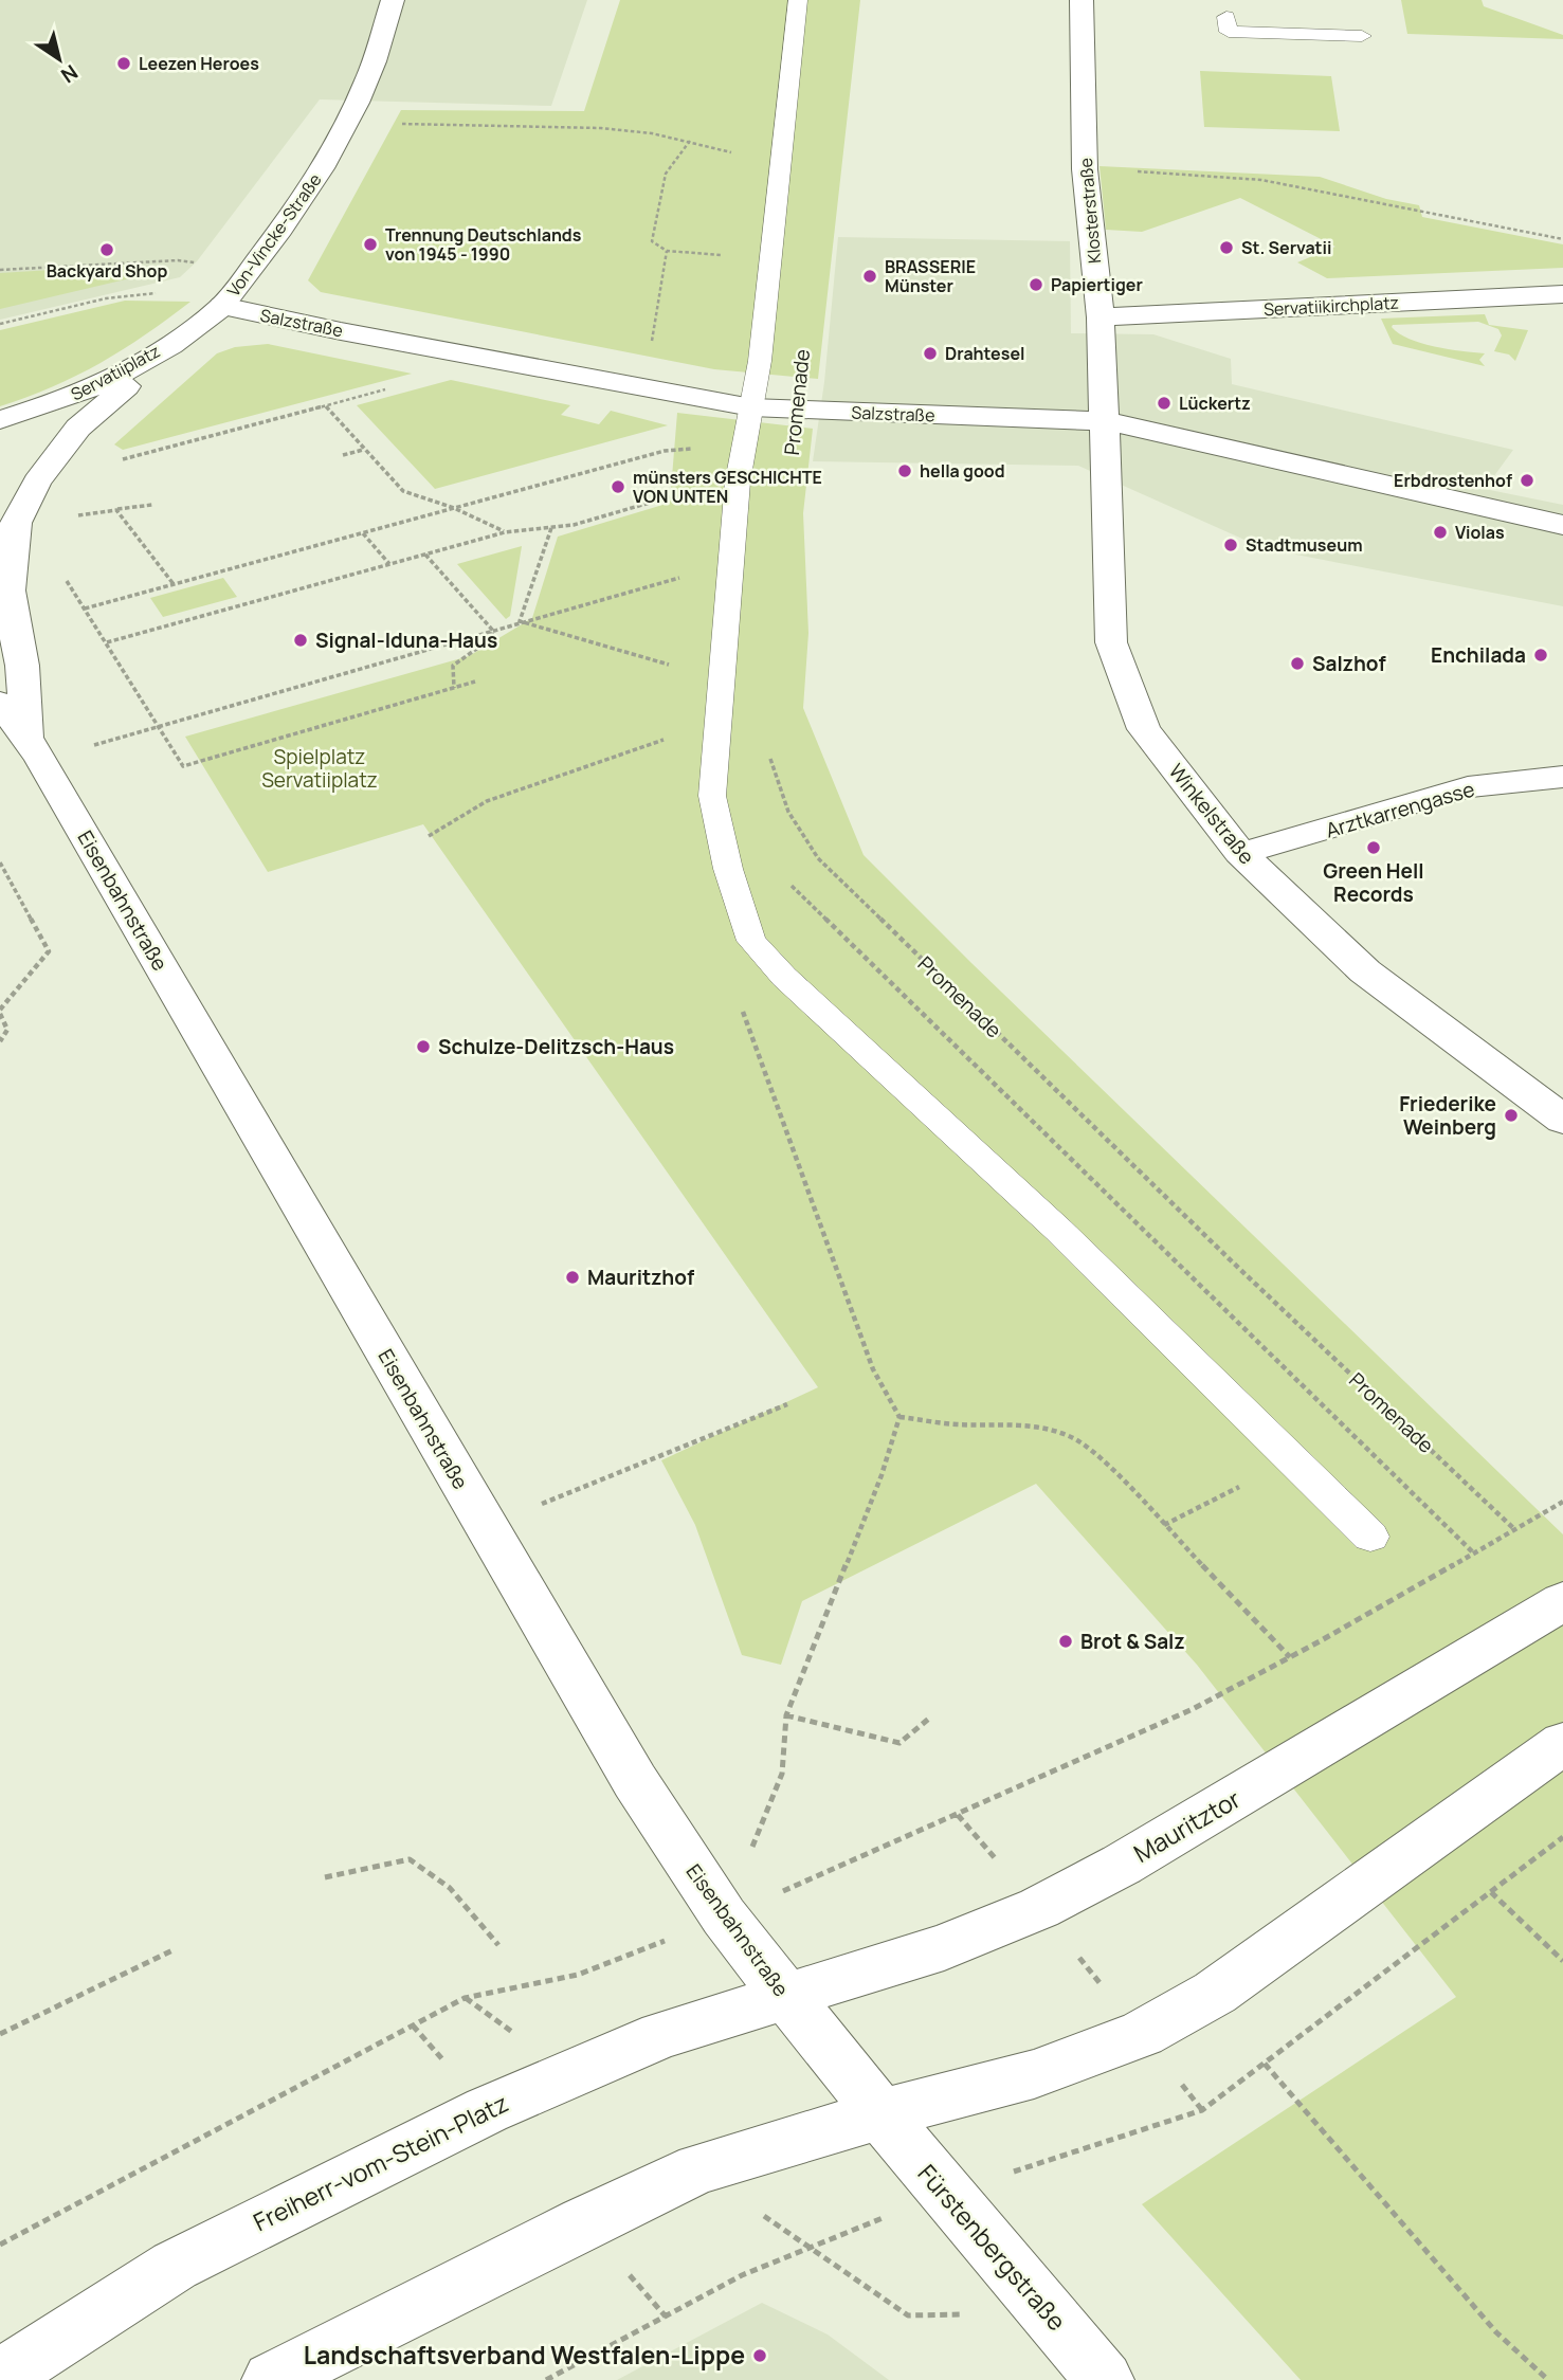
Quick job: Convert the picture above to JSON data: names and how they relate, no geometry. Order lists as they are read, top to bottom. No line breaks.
{"streets":{"main road":["Klosterstraße","Von-Vincke-Straße","Servatiikirchplatz","Salzstraße","Servatiiplatz","Arztkarrengasse","Winkelstraße","Eisenbahnstraße","Mauritztor","Freiherr-vom-Stein-Platz","Fürstenbergstraße"],"lane":["Promenade"]},"crossings":[["Klosterstraße","Servatiikirchplatz"],["Klosterstraße","Salzstraße"],["Klosterstraße","Winkelstraße"],["Von-Vincke-Straße","Salzstraße"],["Von-Vincke-Straße","Servatiiplatz"],["Salzstraße","Servatiiplatz"],["Salzstraße","Promenade"],["Salzstraße","Winkelstraße"],["Arztkarrengasse","Winkelstraße"],["Eisenbahnstraße","Mauritztor"],["Eisenbahnstraße","Freiherr-vom-Stein-Platz"],["Eisenbahnstraße","Fürstenbergstraße"],["Mauritztor","Freiherr-vom-Stein-Platz"]],"parks":["Spielplatz Servatiiplatz"],"places":["Leezen Heroes","Trennung Deutschlands von 1945 - 1990","St. Servatii","Backyard Shop","BRASSERIE Münster","Papiertiger","Drahtesel","Lückertz","hella good","Erbdrostenhof","münsters GESCHICHTE VON UNTEN","Violas","Stadtmuseum","Signal-Iduna-Haus","Enchilada","Salzhof","Green Hell Records","Schulze-Delitzsch-Haus","Friederike Weinberg","Mauritzhof","Brot & Salz","Landschaftsverband Westfalen-Lippe"],"north":"bottom right"}
